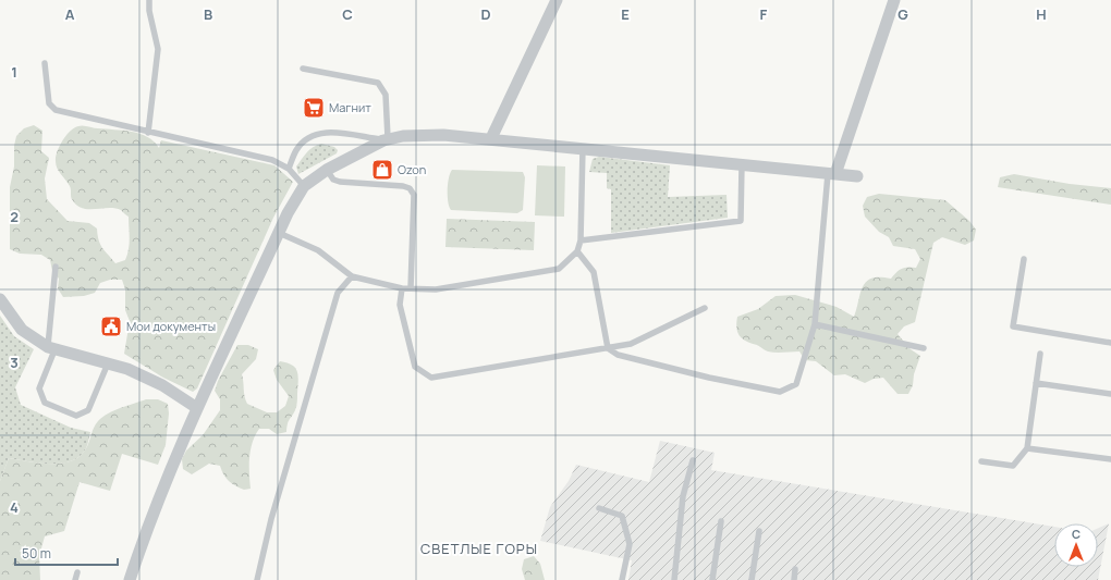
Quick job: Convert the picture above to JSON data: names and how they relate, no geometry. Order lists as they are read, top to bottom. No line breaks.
{"districts":["СВЕТЛЫЕ ГОРЫ"],"places":{"supermarket":["Магнит"],"shop":["Ozon"],"public building":["Мои документы"]},"scale_bar":"50 m","north":"top","grid":{"columns":["A","B","C","D","E","F","G","H"],"rows":["1","2","3","4"]}}
